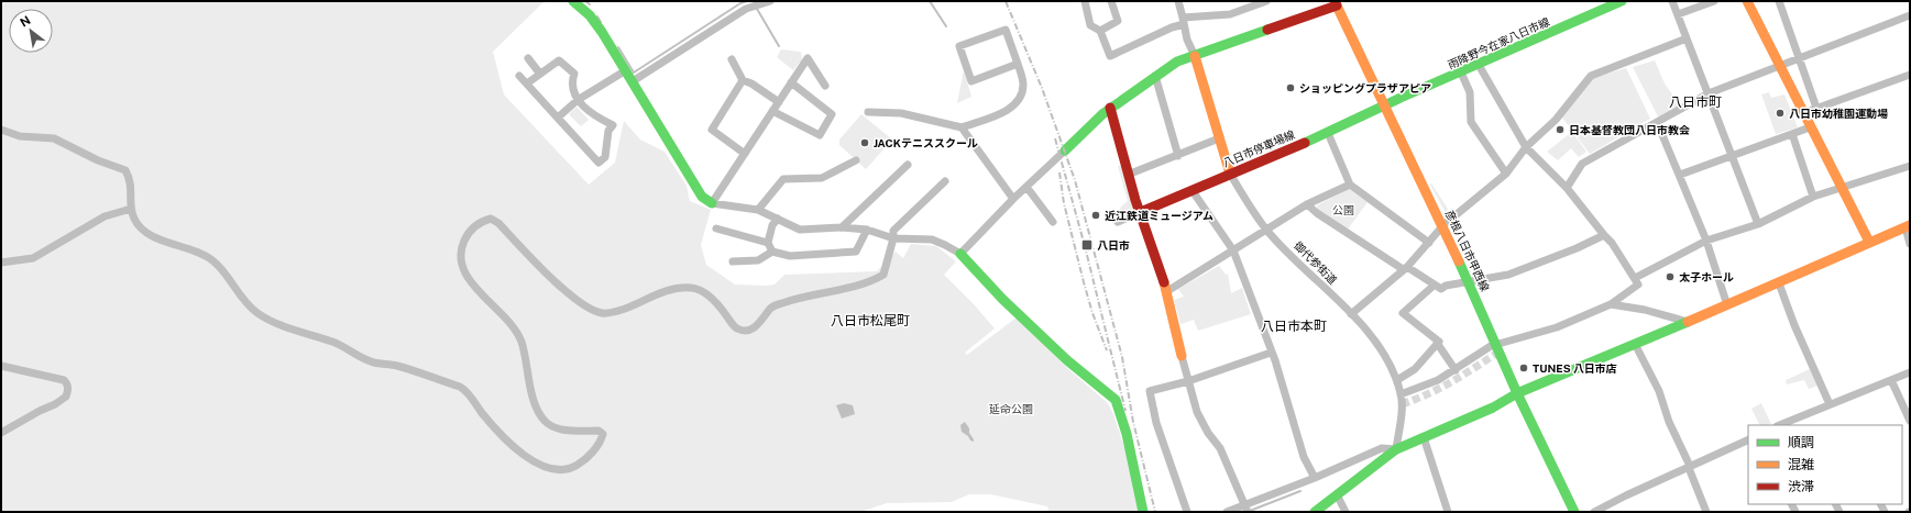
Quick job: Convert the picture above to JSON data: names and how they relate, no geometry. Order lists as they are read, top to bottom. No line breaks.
{"streets":{"street":["雨降野今在家八日市線","八日市停車場線","彦根八日市甲西線","御代参街道"]},"crossings":[["雨降野今在家八日市線","八日市停車場線"],["雨降野今在家八日市線","彦根八日市甲西線"],["八日市停車場線","彦根八日市甲西線"],["八日市停車場線","御代参街道"]],"districts":["八日市町","八日市松尾町","八日市本町"],"parks":["公園","延命公園"],"places":{"other":["ショッピングプラザアピア","八日市幼稚園運動場","日本基督教団八日市教会","JACKテニススクール","近江鉄道ミュージアム","太子ホール","TUNES 八日市店"],"transit":["八日市"]},"legend":["順調","混雑","渋滞"],"north":"top left"}
